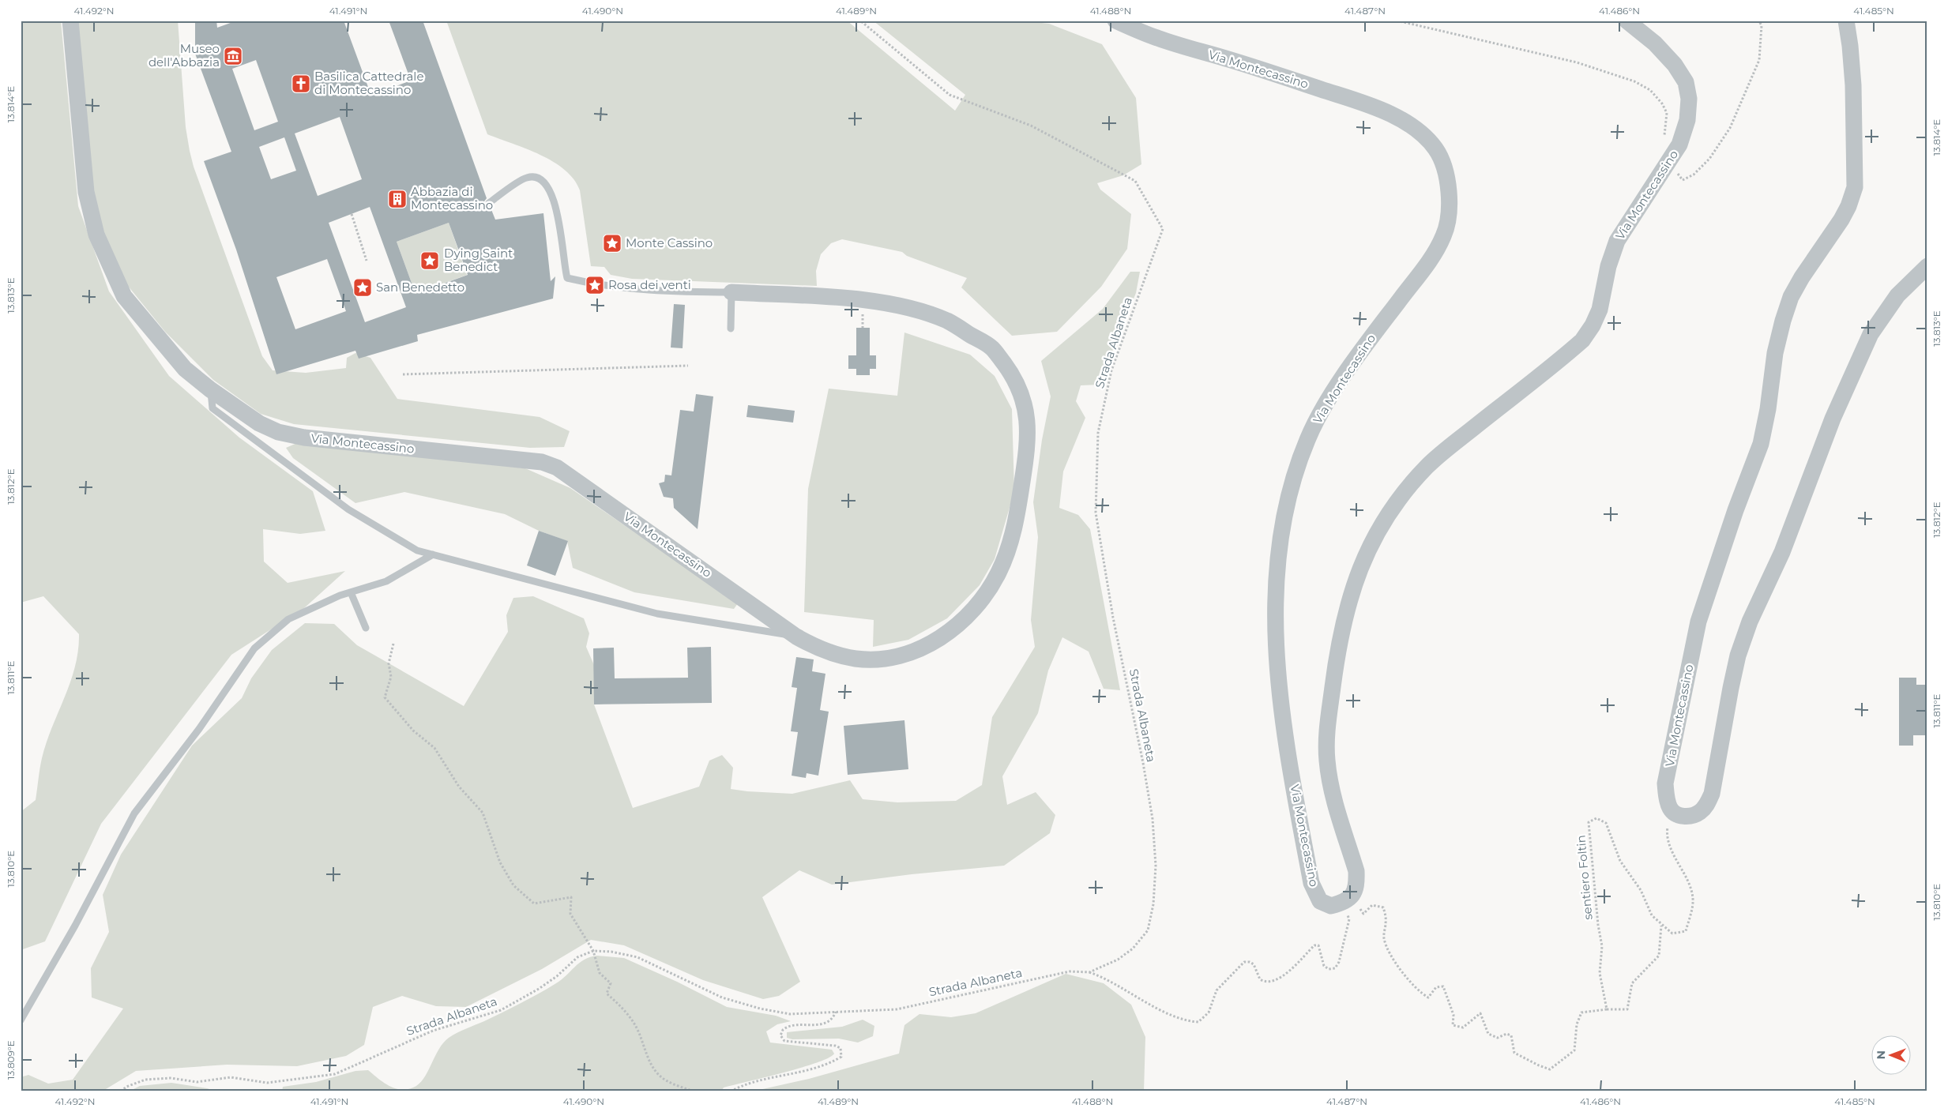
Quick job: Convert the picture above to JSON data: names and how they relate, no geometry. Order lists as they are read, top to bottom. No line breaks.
{"streets":{"street":["Via Montecassino"],"path":["Strada Albaneta","sentiero Foltin"]},"crossings":[["Via Montecassino","sentiero Foltin"]],"places":{"museum":["Museo dell'Abbazia"],"church":["Basilica Cattedrale di Montecassino"],"building":["Abbazia di Montecassino"],"place":["Monte Cassino","Dying Saint Benedict","Rosa dei venti","San Benedetto"]},"north":"left","coordinates":["41.492°N","41.491°N","41.490°N","41.489°N","41.488°N","41.487°N","41.486°N","41.485°N","13.814°E","13.813°E","13.812°E","13.811°E","13.810°E","13.809°E"]}
